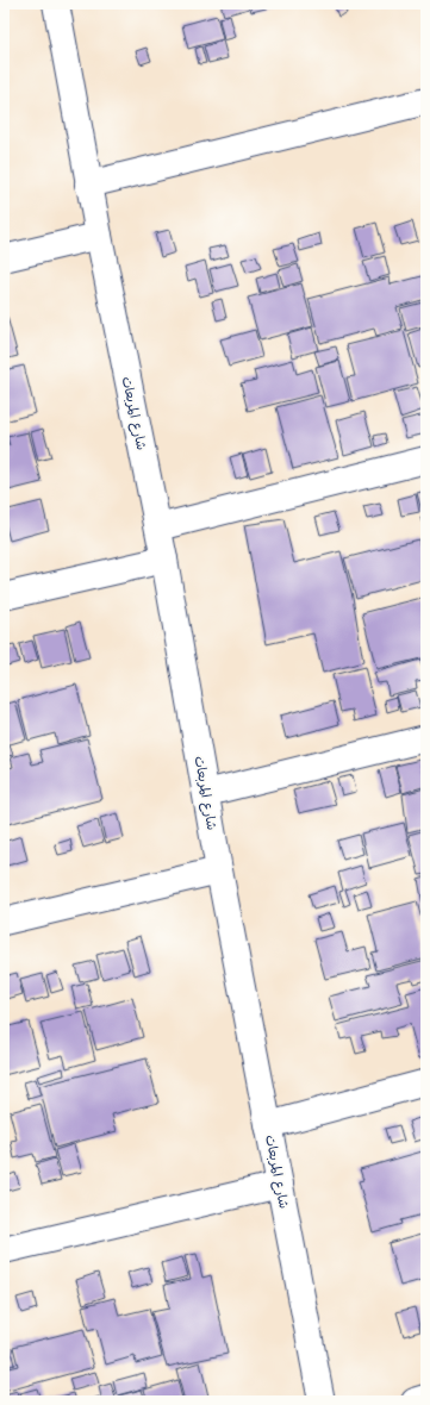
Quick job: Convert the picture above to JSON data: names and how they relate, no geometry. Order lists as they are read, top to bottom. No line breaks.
{"streets":{"street":["شارع المربعات"]}}
